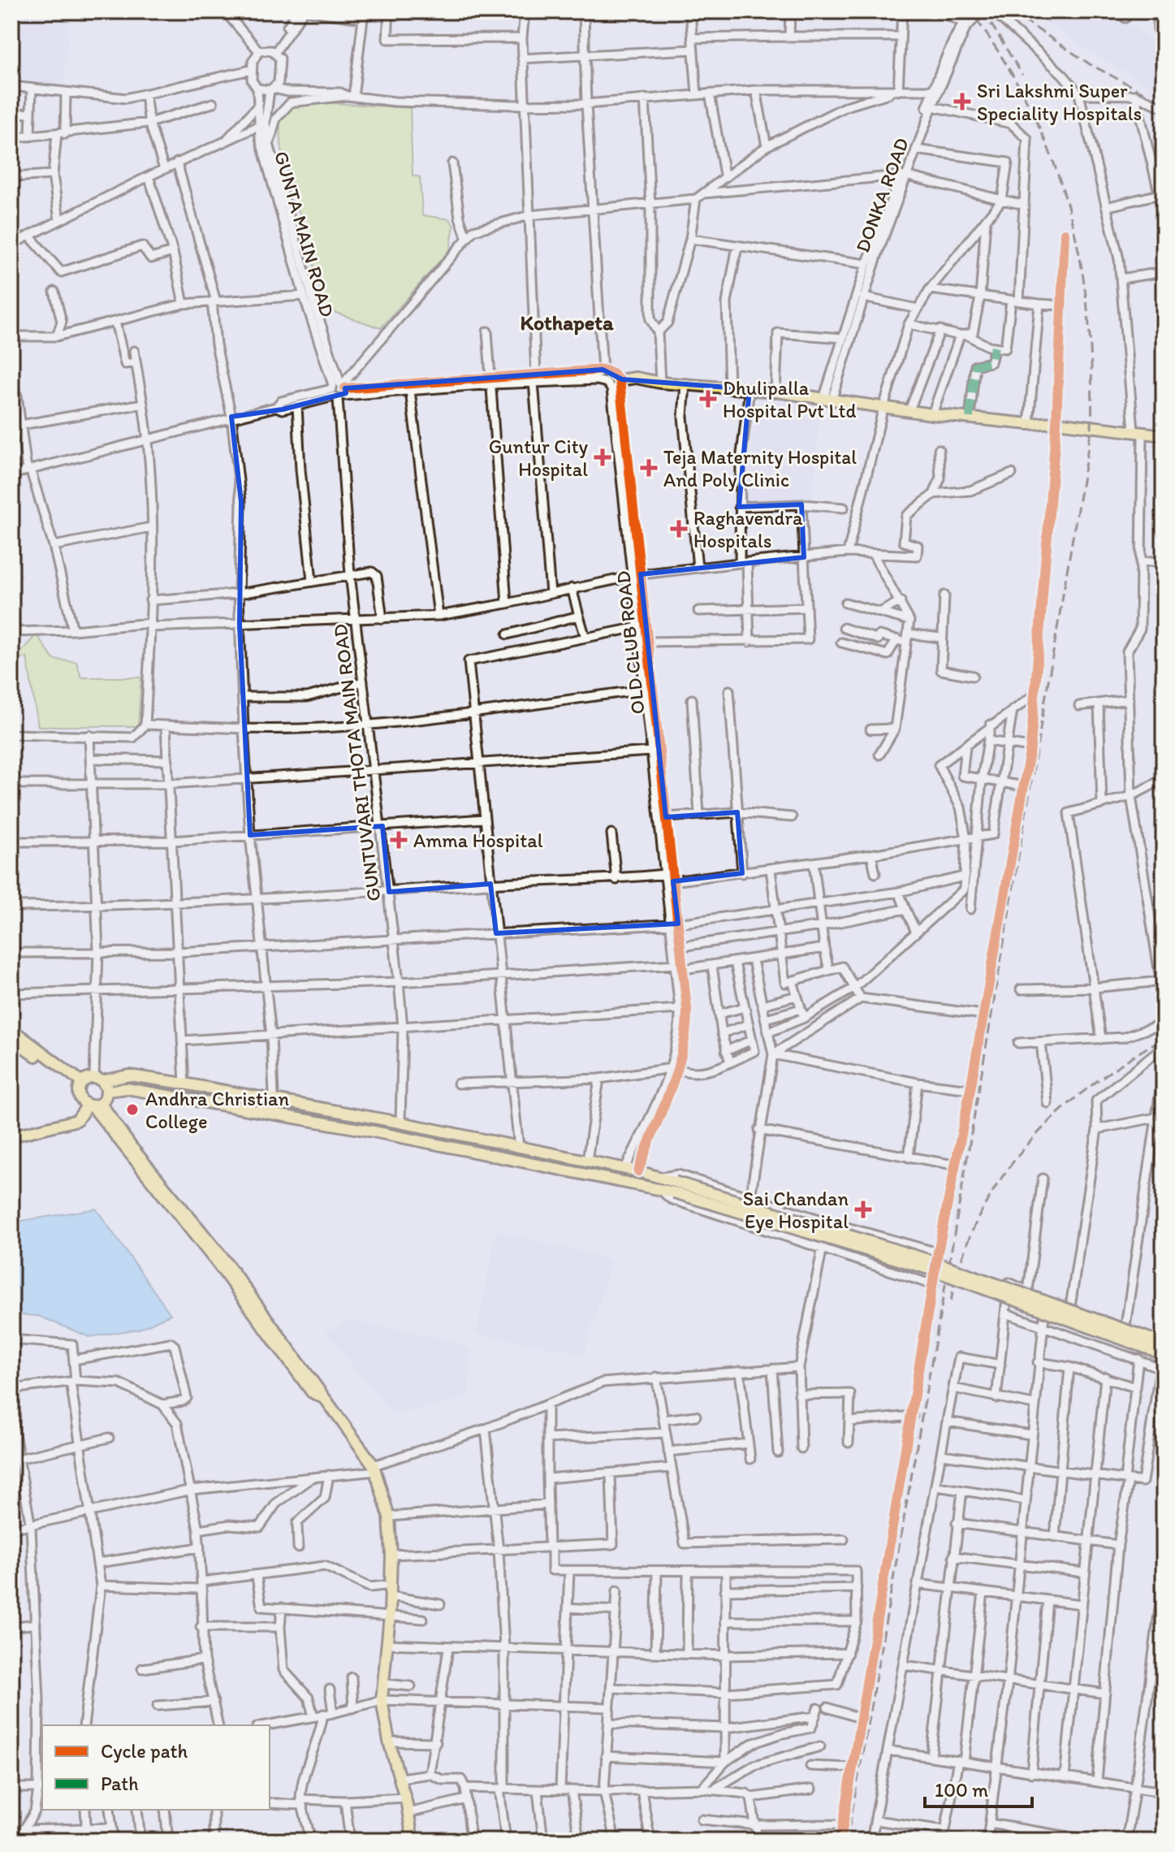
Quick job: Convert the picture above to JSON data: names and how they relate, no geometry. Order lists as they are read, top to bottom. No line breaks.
{"streets":{"street":["DONKA ROAD","GUNTA MAIN ROAD","OLD CLUB ROAD","GUNTUVARI THOTA MAIN ROAD"]},"crossings":[["GUNTA MAIN ROAD","GUNTUVARI THOTA MAIN ROAD"]],"districts":["Kothapeta"],"places":{"health":["Sri Lakshmi Super Speciality Hospitals","Dhulipalla Hospital Pvt Ltd","Guntur City Hospital","Teja Maternity Hospital And Poly Clinic","Raghavendra Hospitals","Amma Hospital","Sai Chandan Eye Hospital"],"other":["Andhra Christian College"]},"legend":["Cycle path","Path"],"scale_bar":"100 m"}
